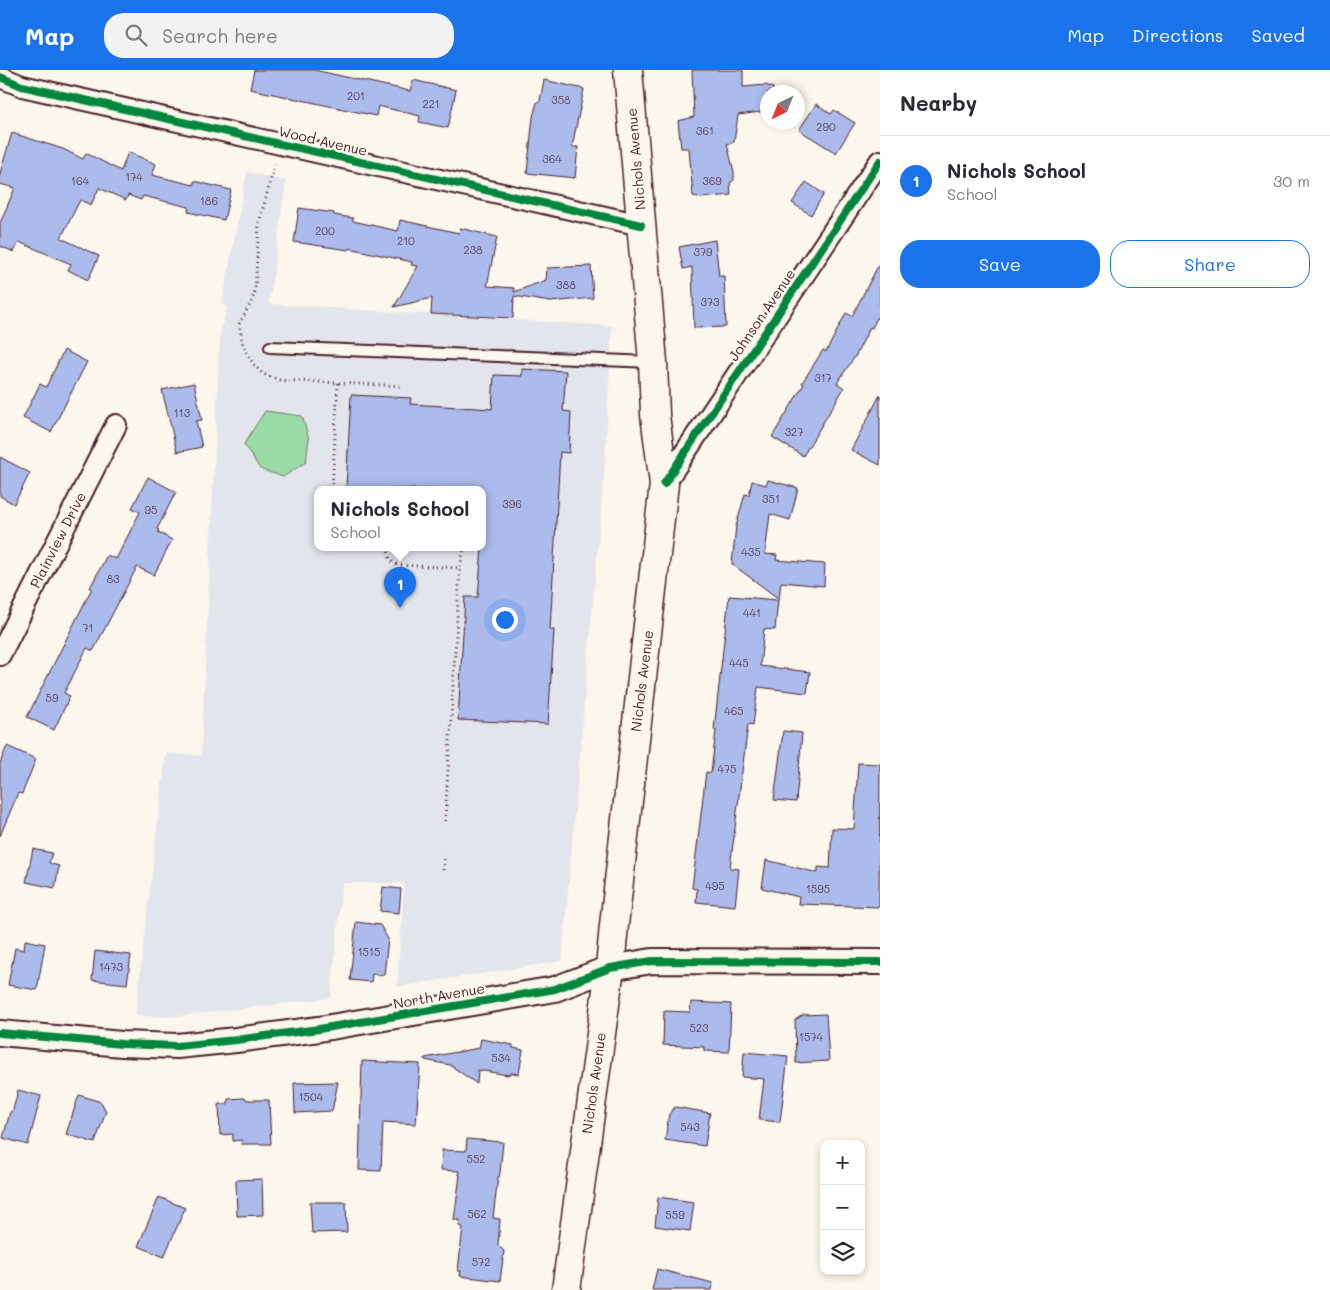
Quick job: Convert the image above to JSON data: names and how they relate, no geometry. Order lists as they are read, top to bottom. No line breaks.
{"streets":{"main road":["Nichols Avenue"],"street":["Wood Avenue","Johnson Avenue","Plainview Drive","North Avenue"]},"crossings":[["Wood Avenue","Nichols Avenue"],["Nichols Avenue","Johnson Avenue"],["Nichols Avenue","North Avenue"]],"house_numbers":["201","358","221","290","361","364","174","164","369","186","200","210","238","379","388","373","317","113","327","351","396","95","435","83","441","71","445","59","465","475","495","1595","1515","1473","523","1574","534","1504","543","552","562","559","572"],"north":"bottom left","page":{"header":"Map","search":"Search here","nav":["Map","Directions","Saved"],"heading":"Nearby","list":[{"mark":"1","name":"Nichols School","note":"School","value":"30 m"}],"buttons":["Save","Share"],"popup":["Nichols School","School"],"pins":"1","map_buttons":["+","−"]}}
